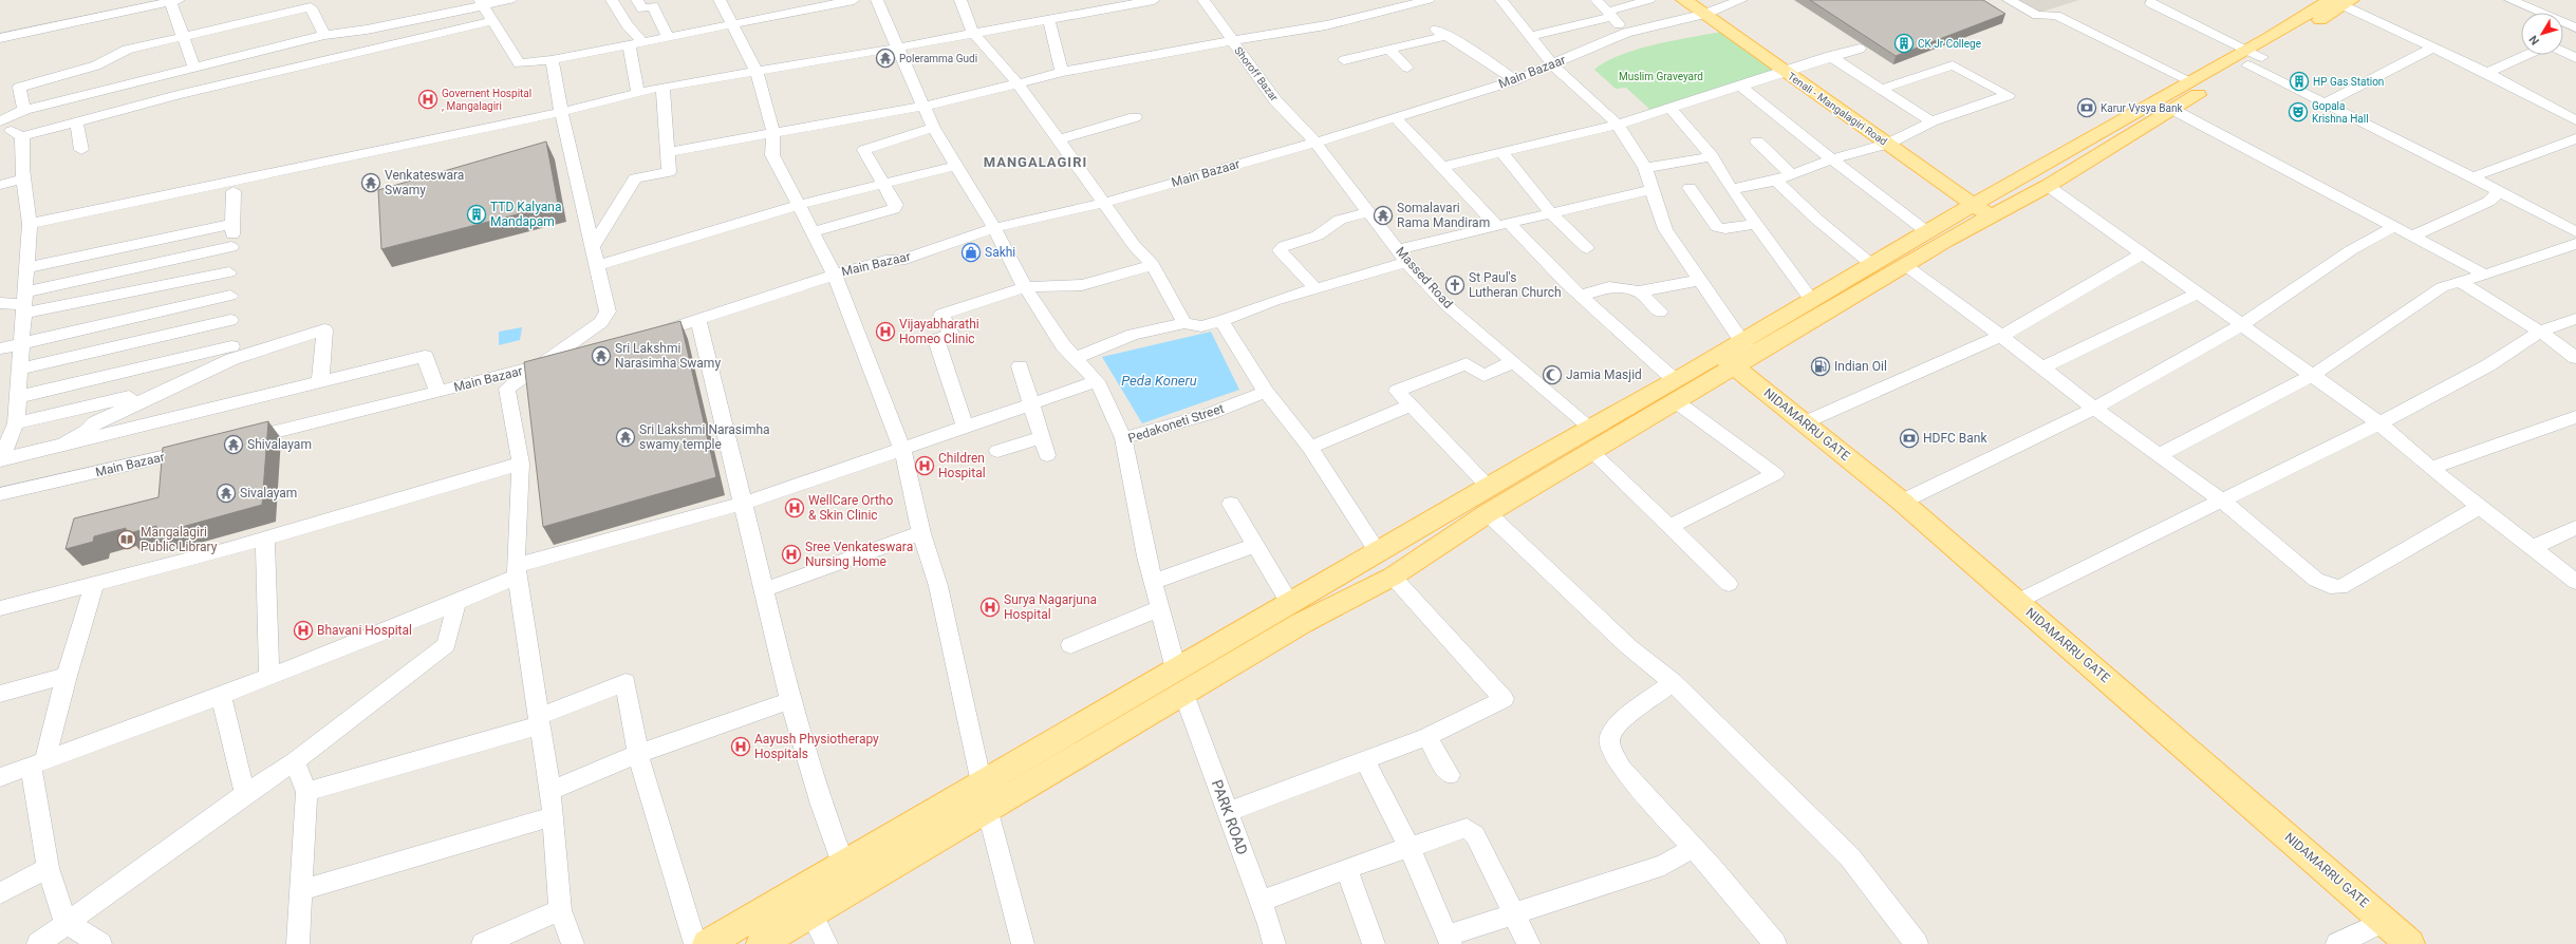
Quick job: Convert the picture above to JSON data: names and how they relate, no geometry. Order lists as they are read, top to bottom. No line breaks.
{"streets":{"main road":["Tenali - Mangalagiri Road","NIDAMARRU GATE"],"street":["Main Bazaar","Shoroff Bazar","Massed Road","Pedakoneti Street","PARK ROAD"]},"crossings":[["Main Bazaar","Shoroff Bazar"],["Main Bazaar","Tenali - Mangalagiri Road"],["Main Bazaar","Massed Road"],["Shoroff Bazar","Massed Road"],["Pedakoneti Street","PARK ROAD"]],"districts":["MANGALAGIRI"],"water":["Peda Koneru"],"parks":["Muslim Graveyard"],"places":{"building":["CK Jr College","HP Gas Station","TTD Kalyana Mandapam"],"temple":["Poleramma Gudi","Venkateswara Swamy","Somalavari Rama Mandiram","Sri Lakshmi Narasimha Swamy","Sri Lakshmi Narasimha swamy temple","Shivalayam","Sivalayam"],"hospital":["Governent Hospital , Mangalagiri","Vijayabharathi Homeo Clinic","Children Hospital","WellCare Ortho & Skin Clinic","Sree Venkateswara Nursing Home","Surya Nagarjuna Hospital","Bhavani Hospital","Aayush Physiotherapy Hospitals"],"bank":["Karur Vysya Bank","HDFC Bank"],"theatre":["Gopala Krishna Hall"],"shop":["Sakhi"],"church":["St Paul's Lutheran Church"],"fuel station":["Indian Oil"],"mosque":["Jamia Masjid"],"library":["Mangalagiri Public Library"]},"north":"bottom left"}
